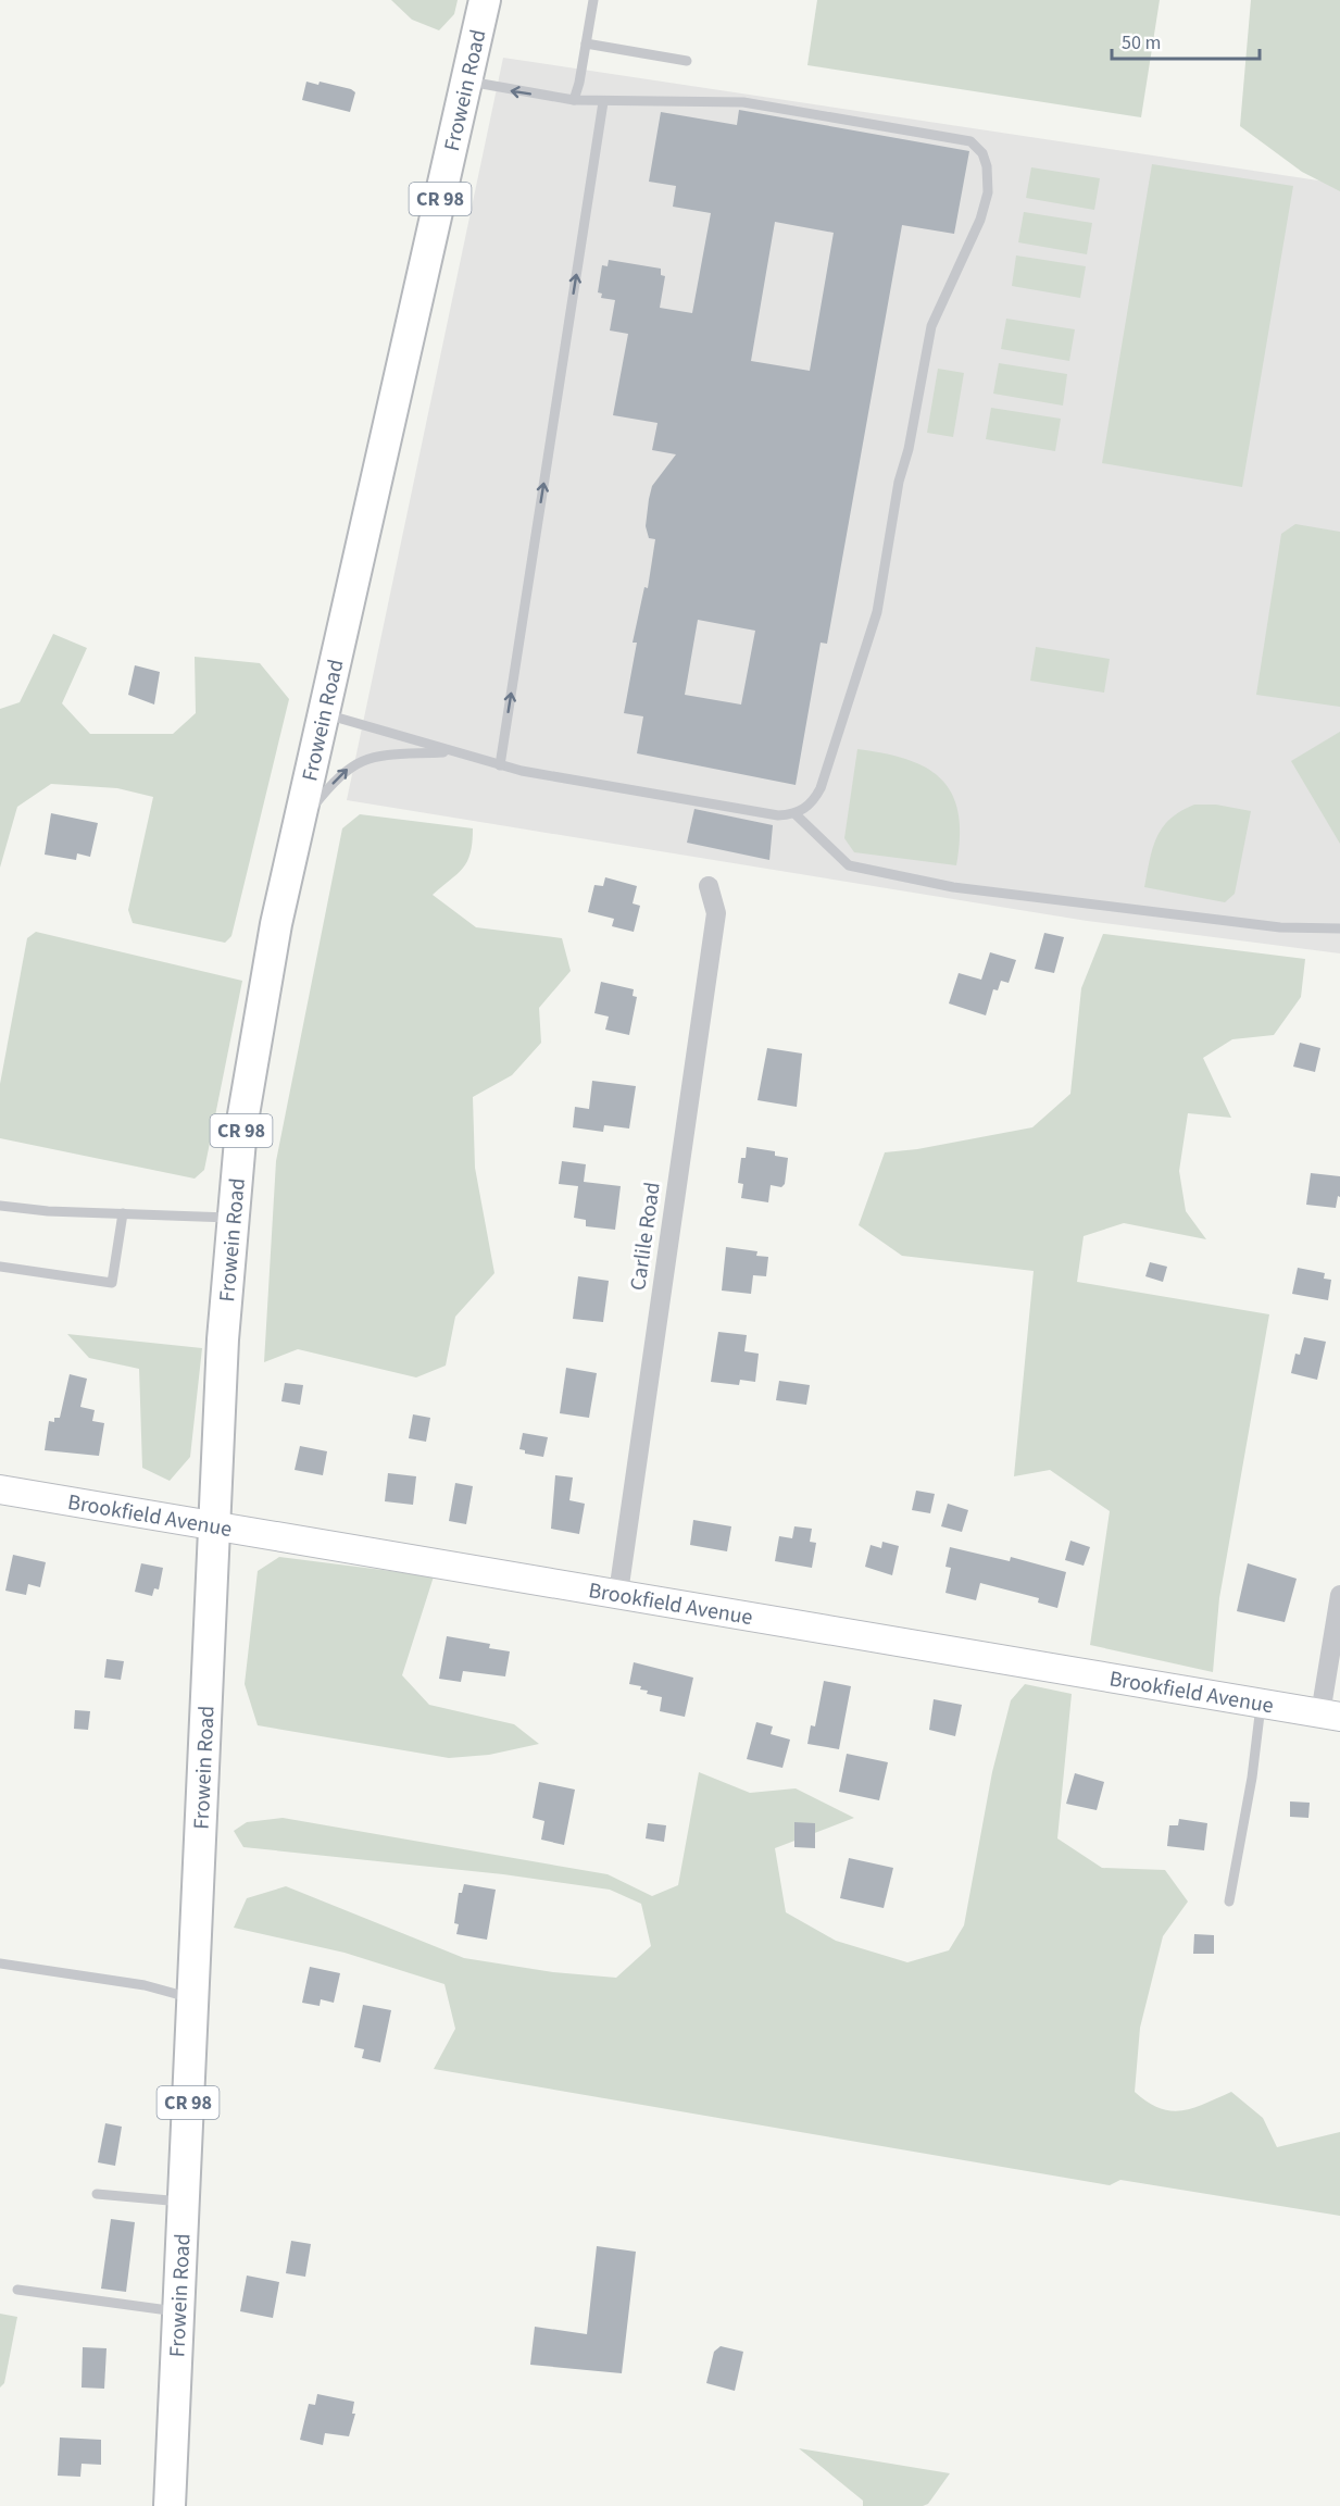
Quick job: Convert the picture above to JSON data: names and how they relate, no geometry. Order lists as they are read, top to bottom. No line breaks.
{"streets":{"main road":["Frowein Road","CR 98","Brookfield Avenue"],"street":["Carlile Road"]},"crossings":[["Frowein Road","Brookfield Avenue"],["Carlile Road","Brookfield Avenue"]],"scale_bar":"50 m"}
